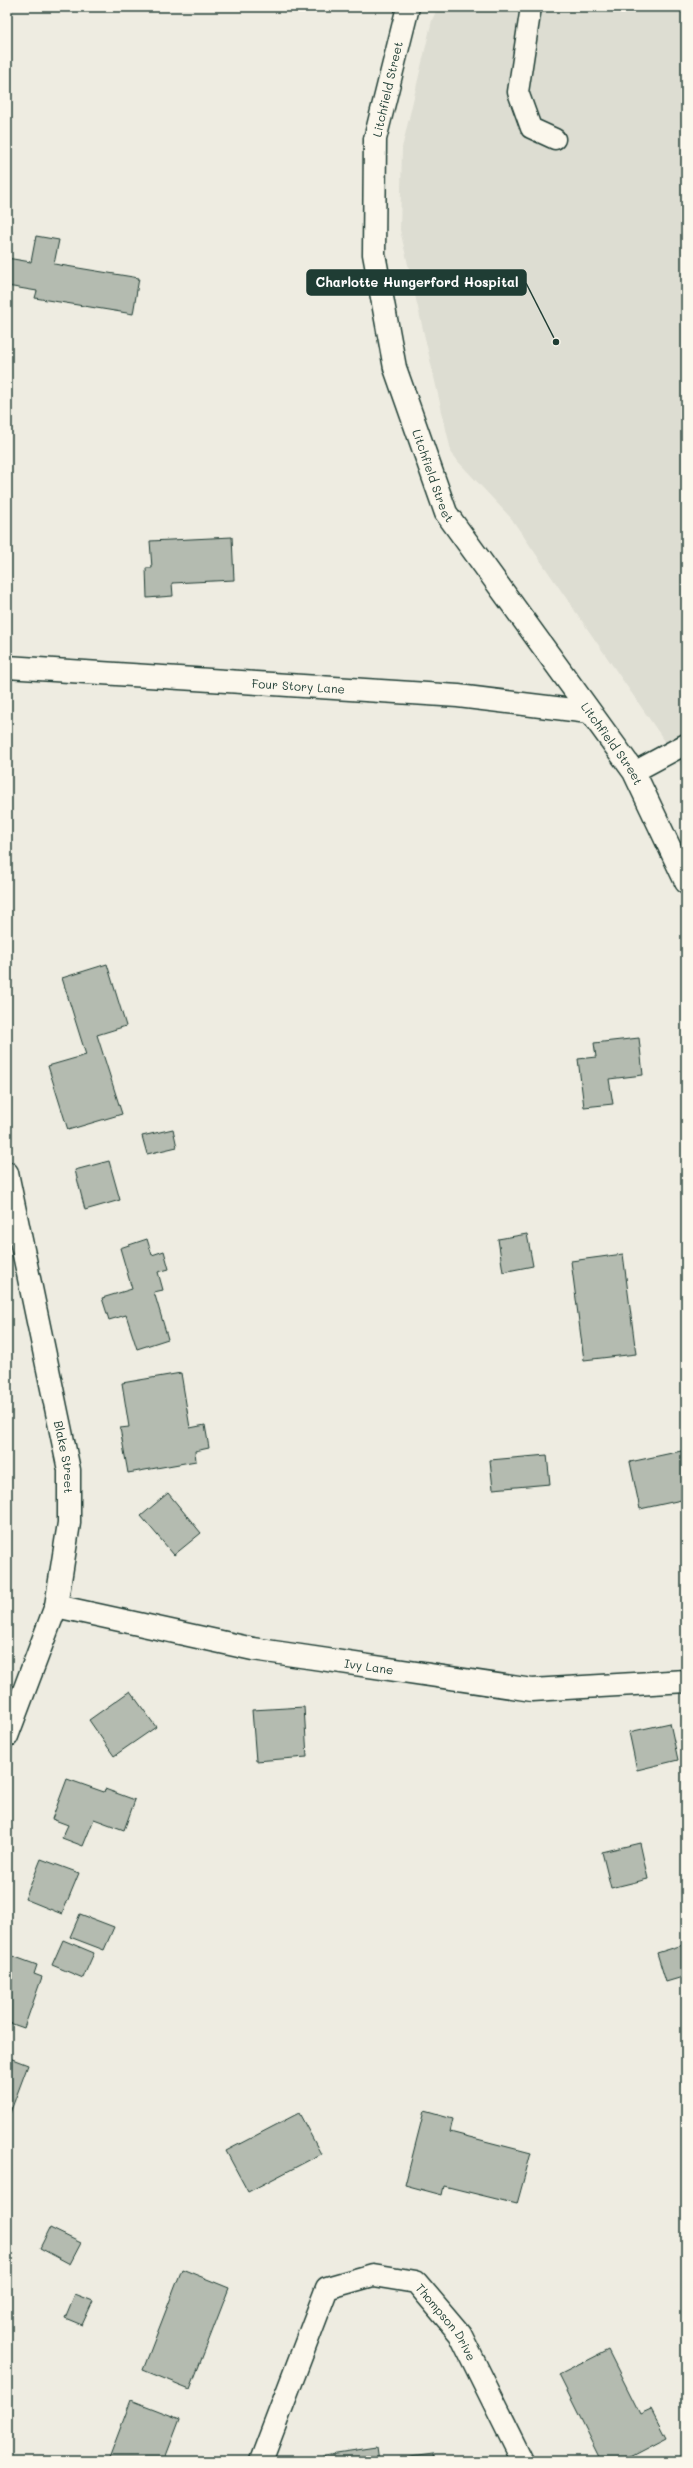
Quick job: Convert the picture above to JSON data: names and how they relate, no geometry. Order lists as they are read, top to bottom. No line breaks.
{"streets":{"street":["Litchfield Street","Four Story Lane","Blake Street","Ivy Lane","Thompson Drive"]},"crossings":[["Litchfield Street","Four Story Lane"],["Blake Street","Ivy Lane"]],"places":["Charlotte Hungerford Hospital"]}
